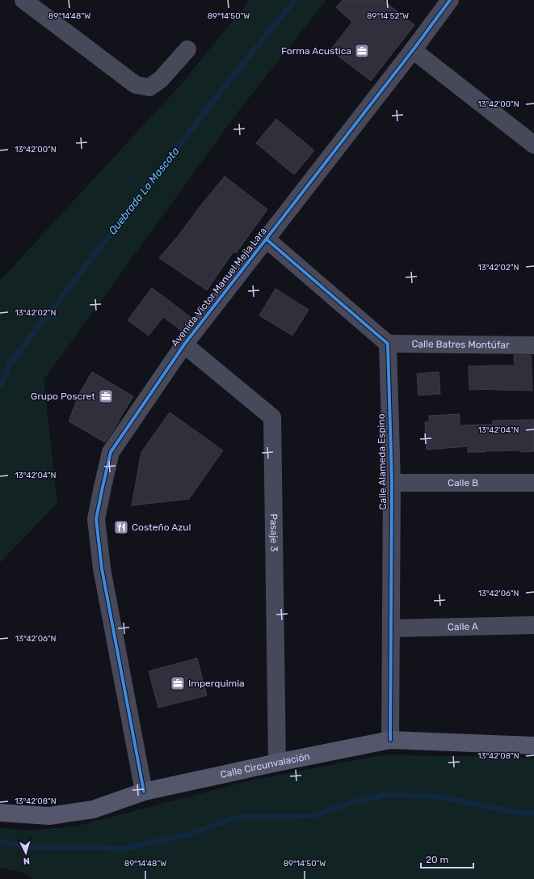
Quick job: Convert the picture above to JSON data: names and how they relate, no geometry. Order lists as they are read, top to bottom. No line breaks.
{"streets":{"street":["Avenida Victor Manuel Mejia Lara","Calle Batres Montúfar","Calle Alameda Espino","Calle B","Pasaje 3","Calle A","Calle Circunvalación"]},"crossings":[["Avenida Victor Manuel Mejia Lara","Pasaje 3"],["Avenida Victor Manuel Mejia Lara","Calle Circunvalación"],["Calle Batres Montúfar","Calle Alameda Espino"],["Calle Alameda Espino","Calle B"],["Calle Alameda Espino","Calle A"],["Calle Alameda Espino","Calle Circunvalación"],["Pasaje 3","Calle Circunvalación"]],"water":["Quebrada La Mascota"],"places":{"office":["Forma Acustica","Grupo Poscret","Imperquimia"],"restaurant":["Costeño Azul"]},"scale_bar":"20 m","north":"bottom","coordinates":["89°14'48\"W","89°14'50\"W","89°14'52\"W","13°42'00\"N","13°42'02\"N","13°42'04\"N","13°42'06\"N","13°42'08\"N"]}
